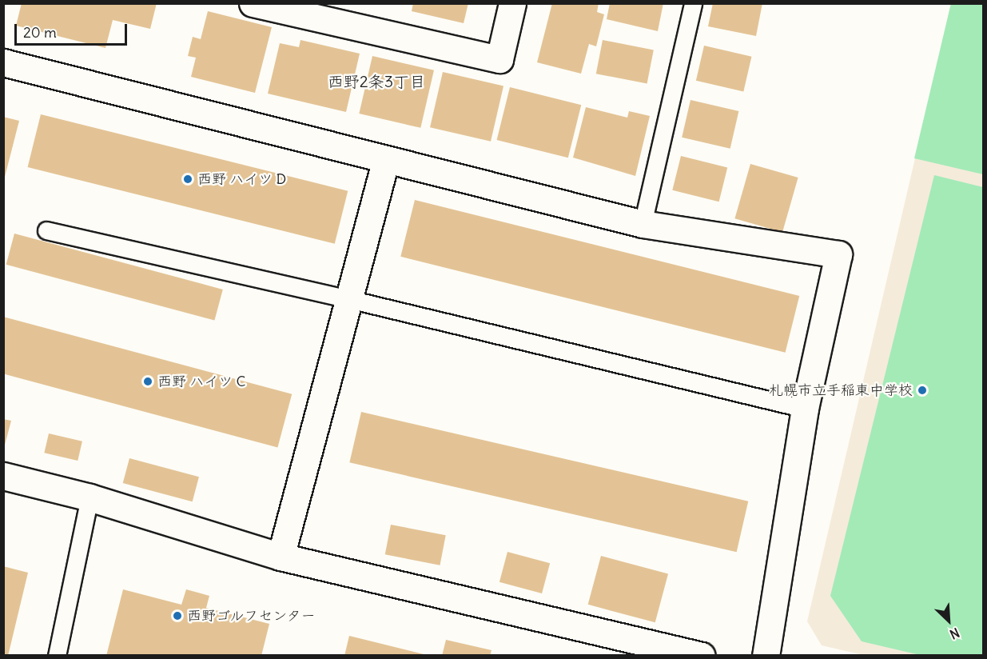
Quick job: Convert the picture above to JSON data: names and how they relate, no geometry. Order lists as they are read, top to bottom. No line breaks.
{"districts":["西野2条3丁目"],"places":["西野 ハイツ D","西野 ハイツ C","札幌市立手稲東中学校","西野ゴルフセンター"],"scale_bar":"20 m","north":"bottom right"}
